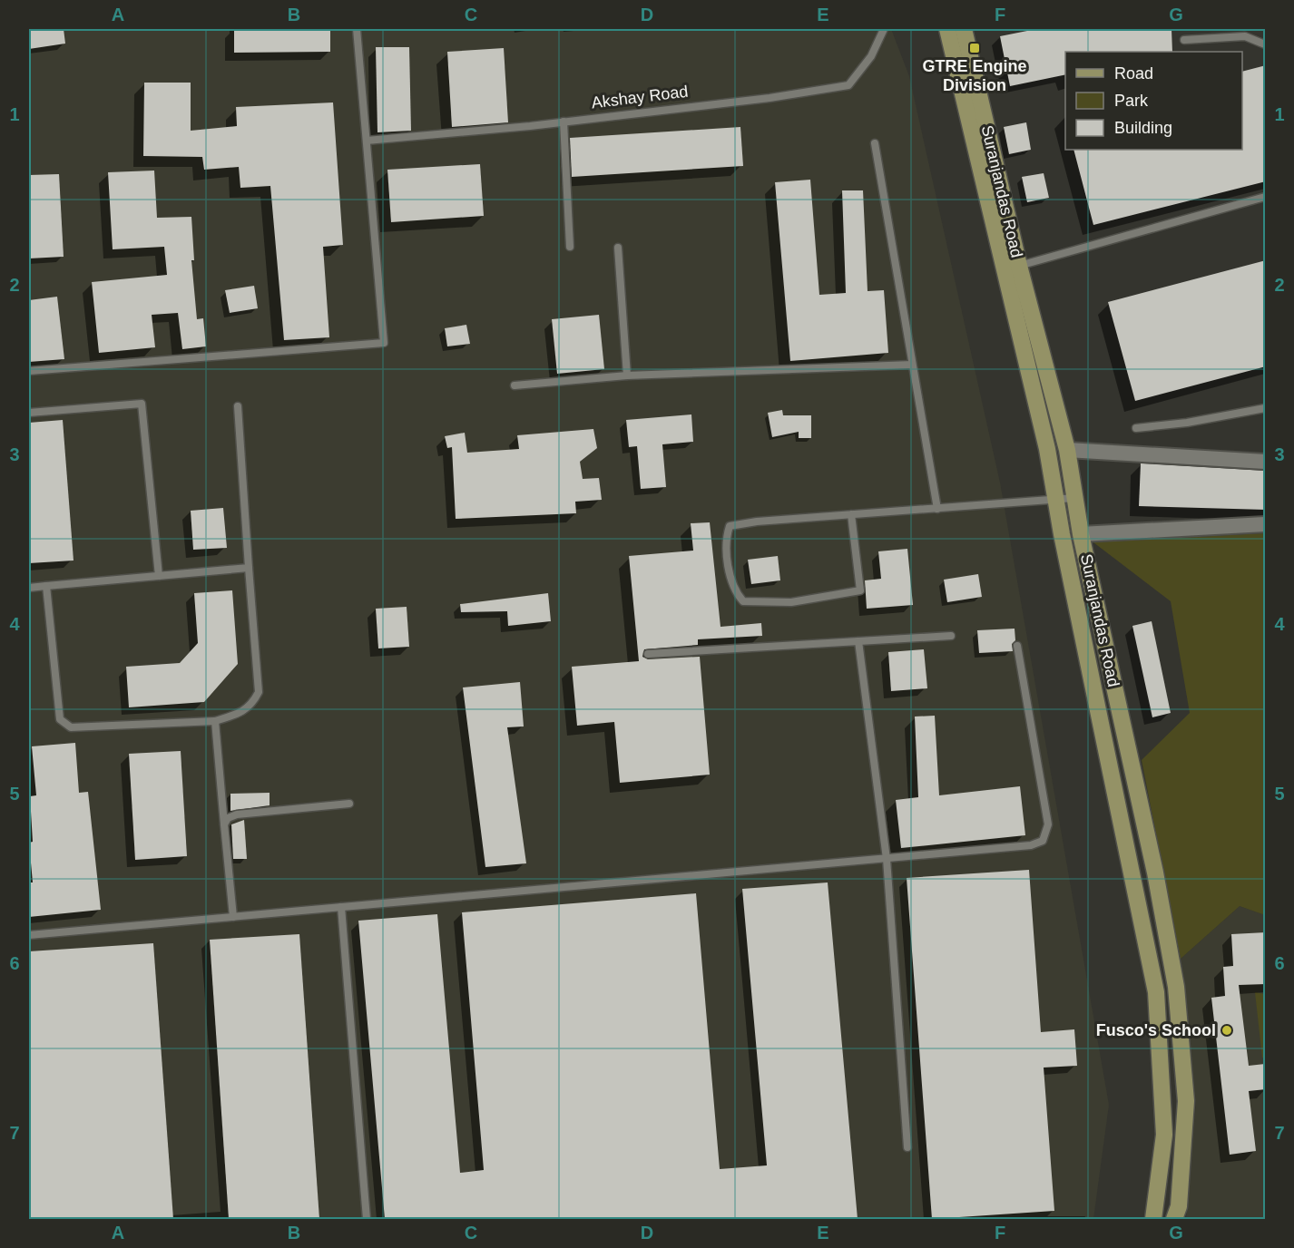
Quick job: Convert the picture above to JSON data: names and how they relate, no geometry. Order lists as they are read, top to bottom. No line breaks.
{"streets":{"main road":["Suranjandas Road"],"lane":["Akshay Road"]},"places":{"transit":["GTRE Engine Division"],"other":["Fusco's School"]},"legend":["Road","Park","Building"],"grid":{"columns":["A","B","C","D","E","F","G"],"rows":["1","2","3","4","5","6","7"]}}
